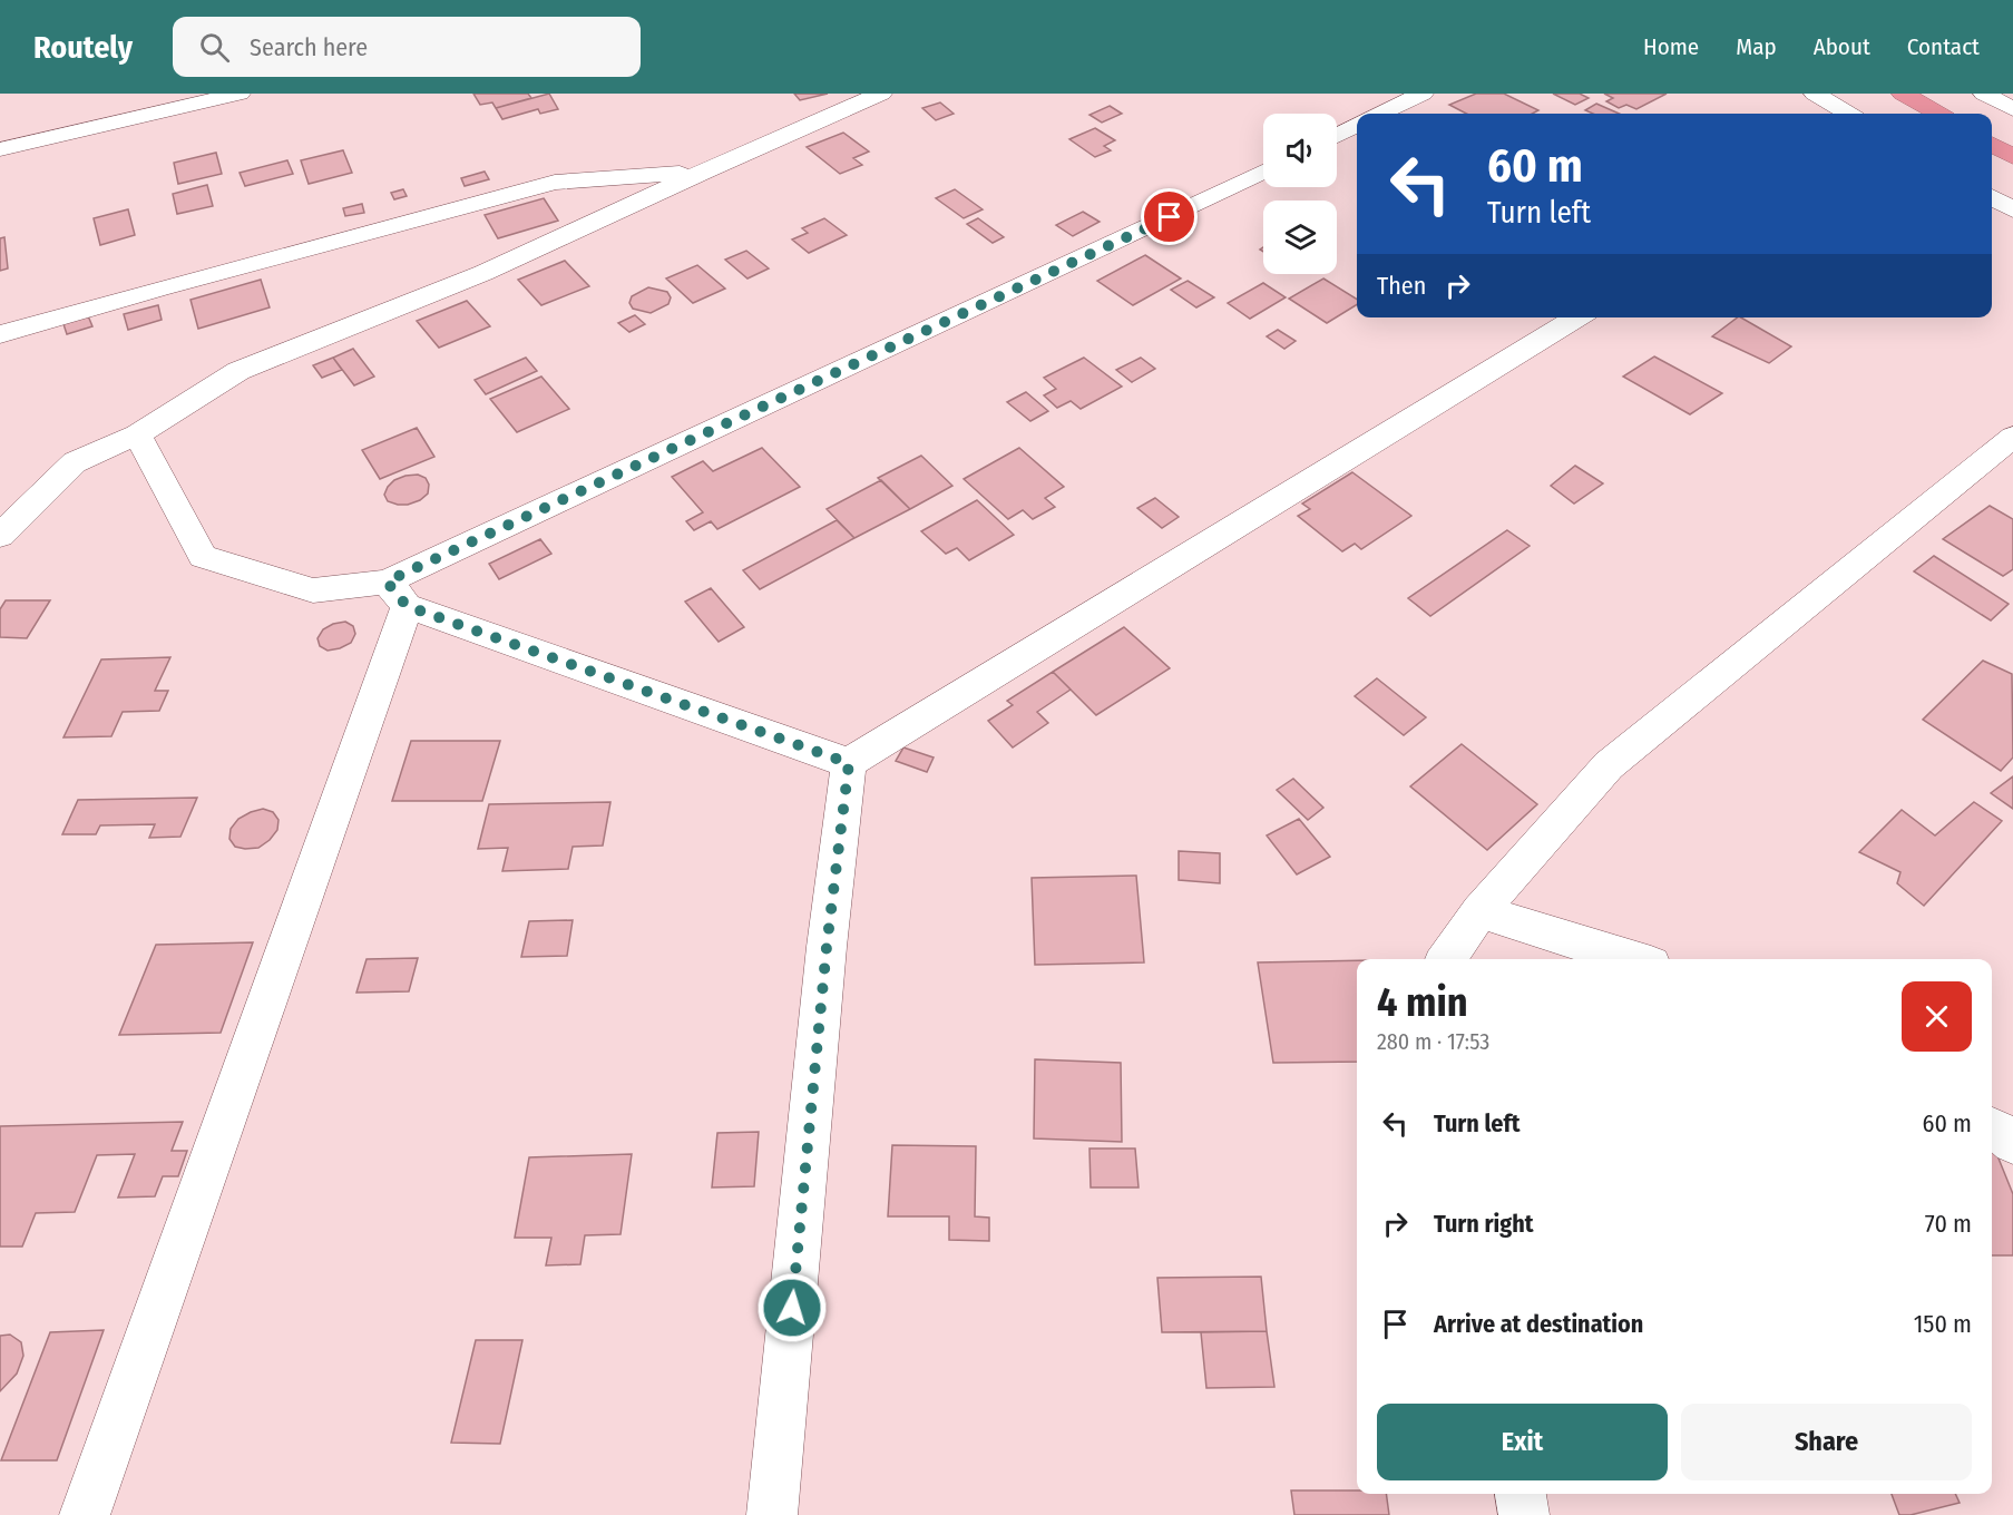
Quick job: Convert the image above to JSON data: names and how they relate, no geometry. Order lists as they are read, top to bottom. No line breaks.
{"page":{"header":"Routely","search":"Search here","nav":["Home","Map","About","Contact"],"turn":["60 m","Turn left"],"then":"Then","heading":["4 min","280 m · 17:53"],"list":[{"name":"Turn left","value":"60 m"},{"name":"Turn right","value":"70 m"},{"name":"Arrive at destination","value":"150 m"}],"buttons":["Exit","Share"]}}
